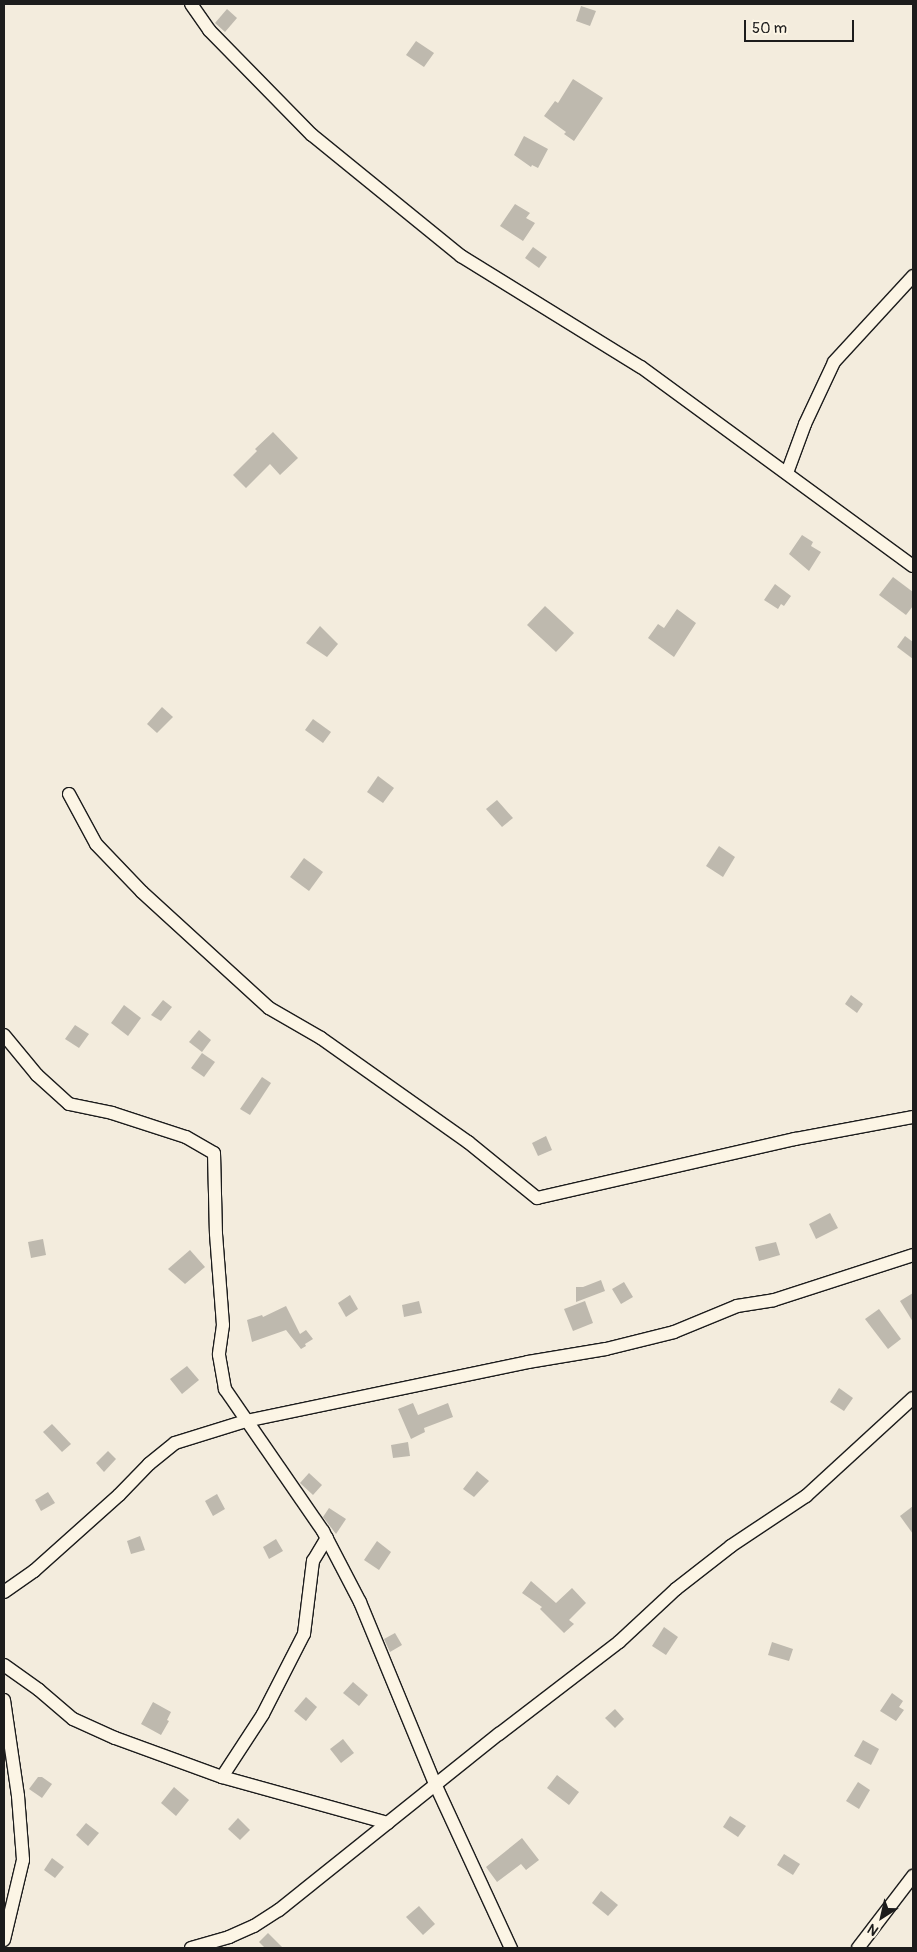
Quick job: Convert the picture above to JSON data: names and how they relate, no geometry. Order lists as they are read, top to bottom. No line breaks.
{"scale_bar":"50 m","north":"bottom left"}
